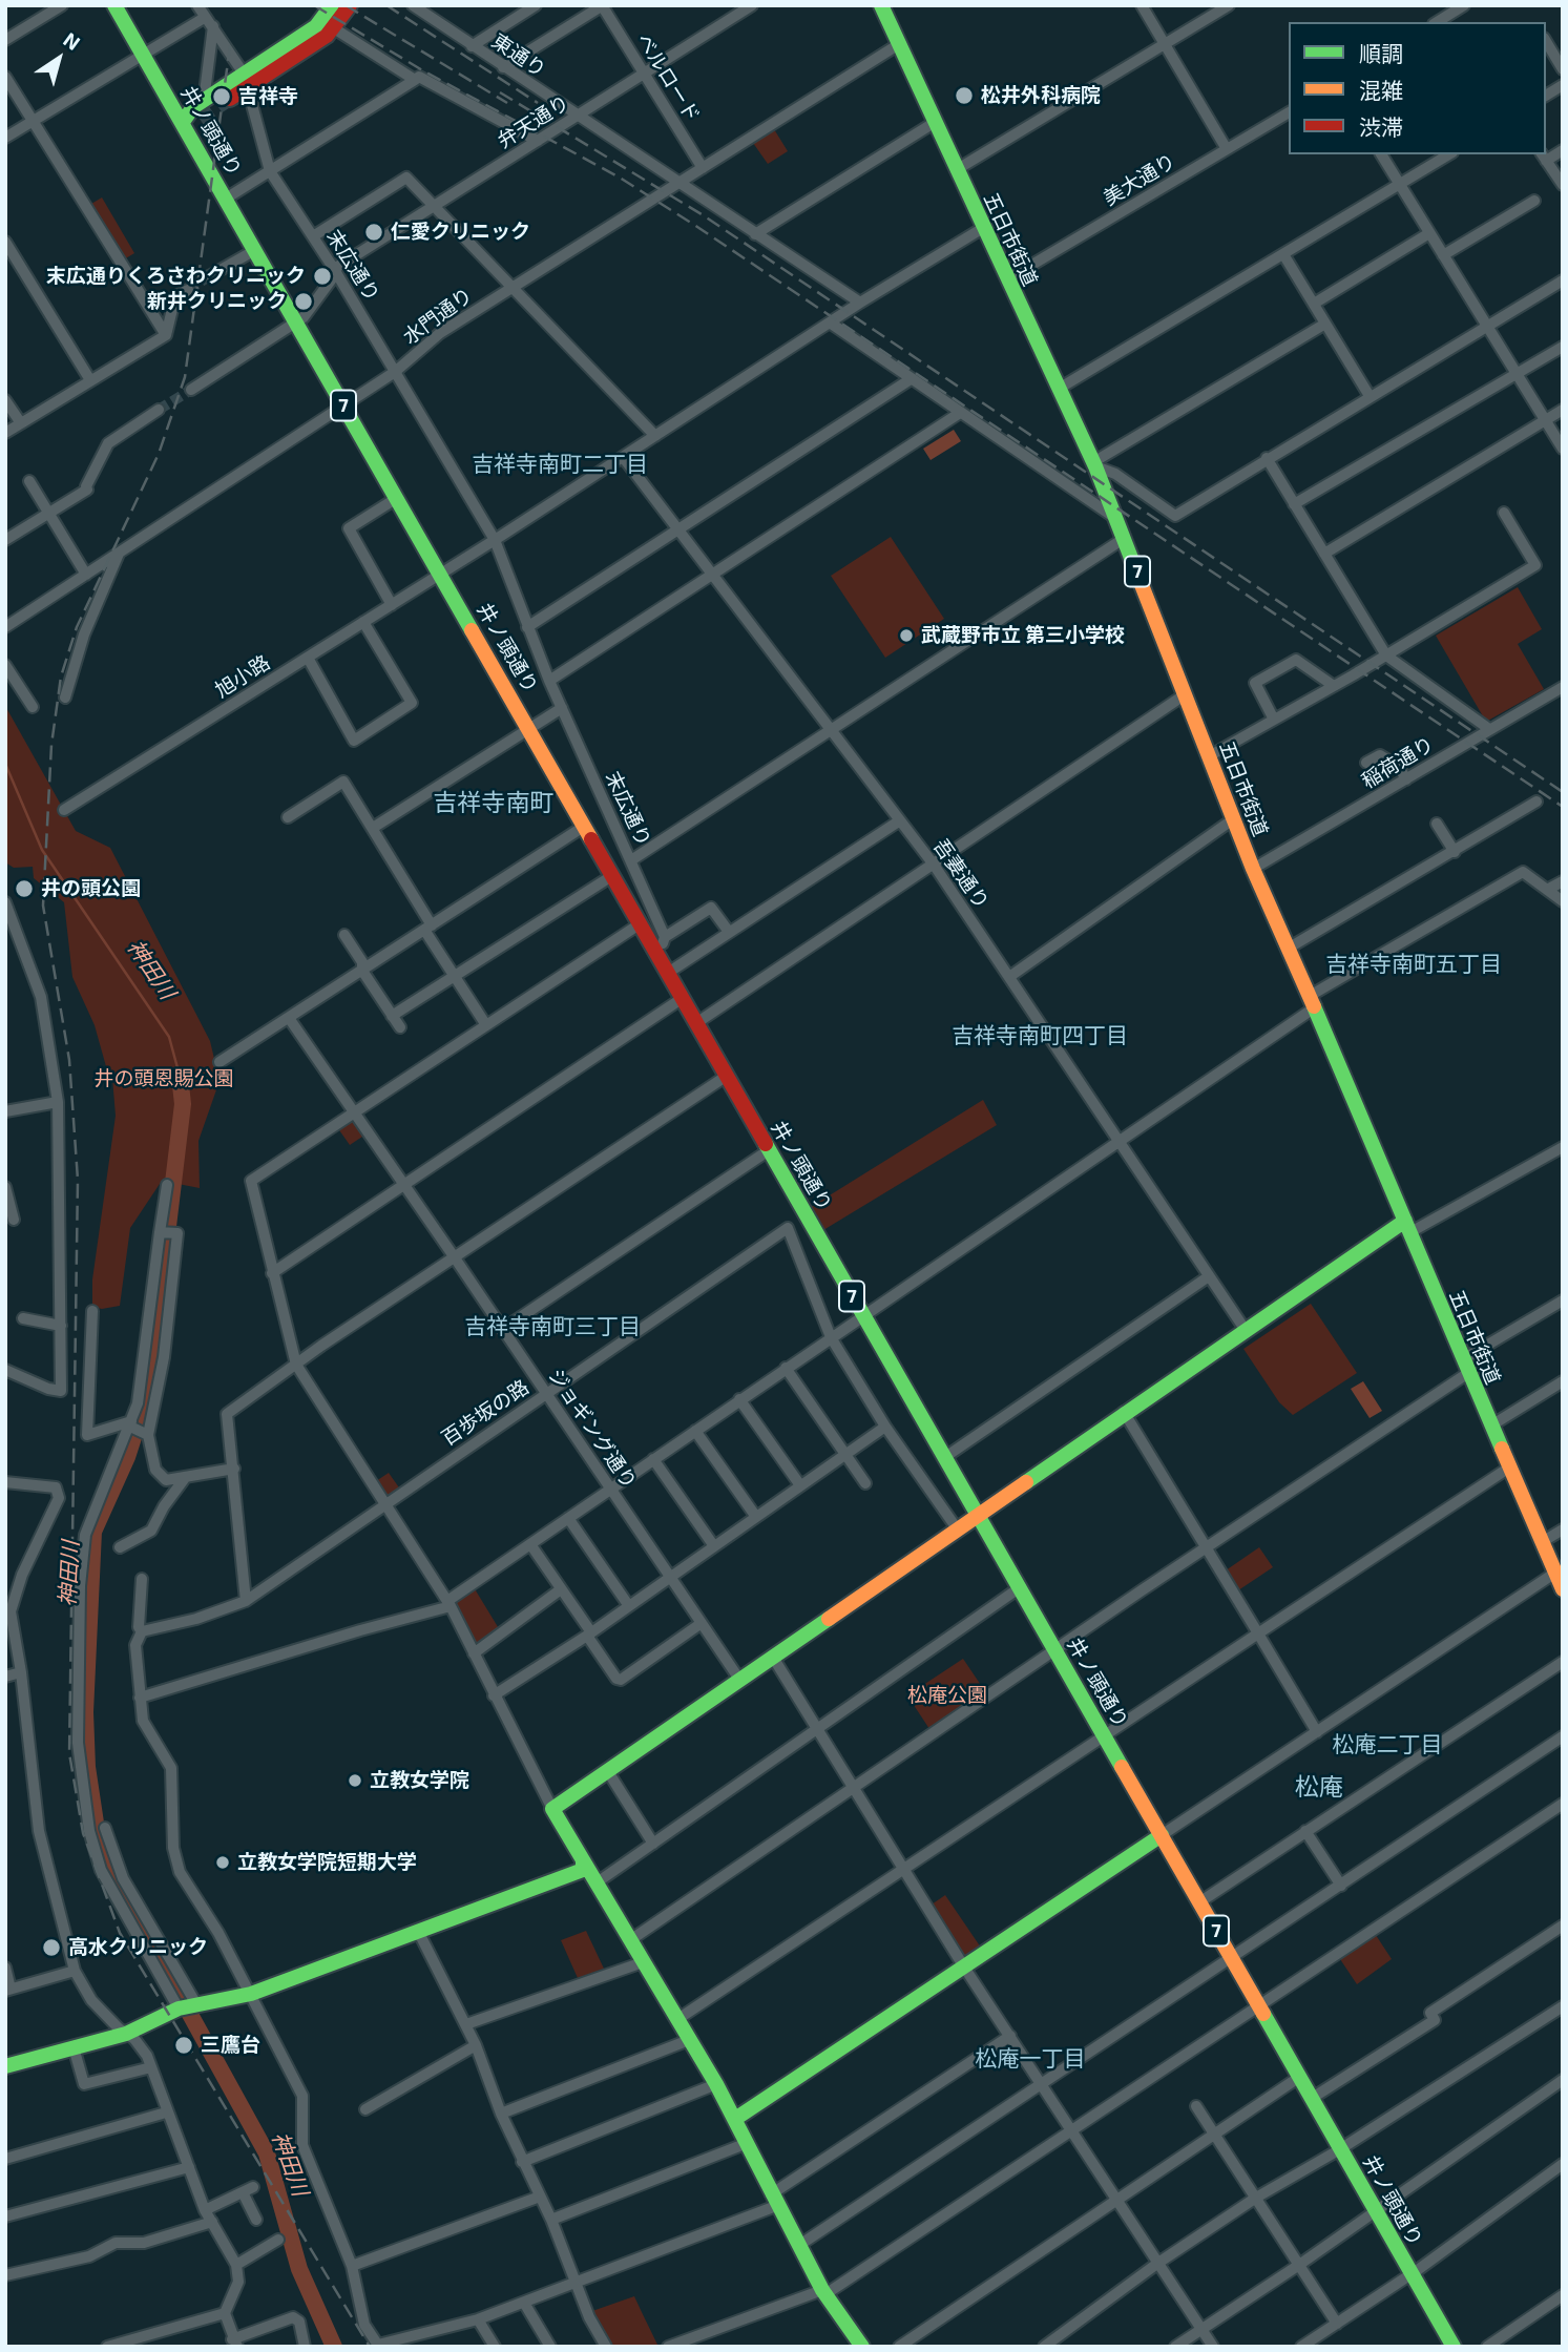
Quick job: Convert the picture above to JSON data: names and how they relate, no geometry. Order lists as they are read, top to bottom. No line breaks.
{"streets":{"main road":["井ノ頭通り","五日市街道","7"],"street":["東通り","ベルロード","弁天通り","美大通り","末広通り","水門通り","旭小路","稲荷通り","吾妻通り","百歩坂の路","ジョギング通り"]},"crossings":[["東通り","弁天通り"],["東通り","水門通り"],["東通り","旭小路"],["ベルロード","弁天通り"],["ベルロード","水門通り"],["弁天通り","井ノ頭通り"],["弁天通り","末広通り"],["井ノ頭通り","水門通り"],["井ノ頭通り","旭小路"],["美大通り","五日市街道"],["五日市街道","水門通り"],["五日市街道","旭小路"],["五日市街道","稲荷通り"],["末広通り","水門通り"],["末広通り","旭小路"],["旭小路","吾妻通り"],["百歩坂の路","ジョギング通り"]],"districts":["吉祥寺南町二丁目","吉祥寺南町","吉祥寺南町五丁目","吉祥寺南町四丁目","吉祥寺南町三丁目","松庵二丁目","松庵","松庵一丁目"],"water":["神田川"],"parks":["井の頭恩賜公園","松庵公園"],"places":["松井外科病院","吉祥寺","仁愛クリニック","末広通りくろさわクリニック","新井クリニック","武蔵野市立 第三小学校","井の頭公園","立教女学院","立教女学院短期大学","高水クリニック","三鷹台"],"legend":["順調","混雑","渋滞"],"north":"top right"}
